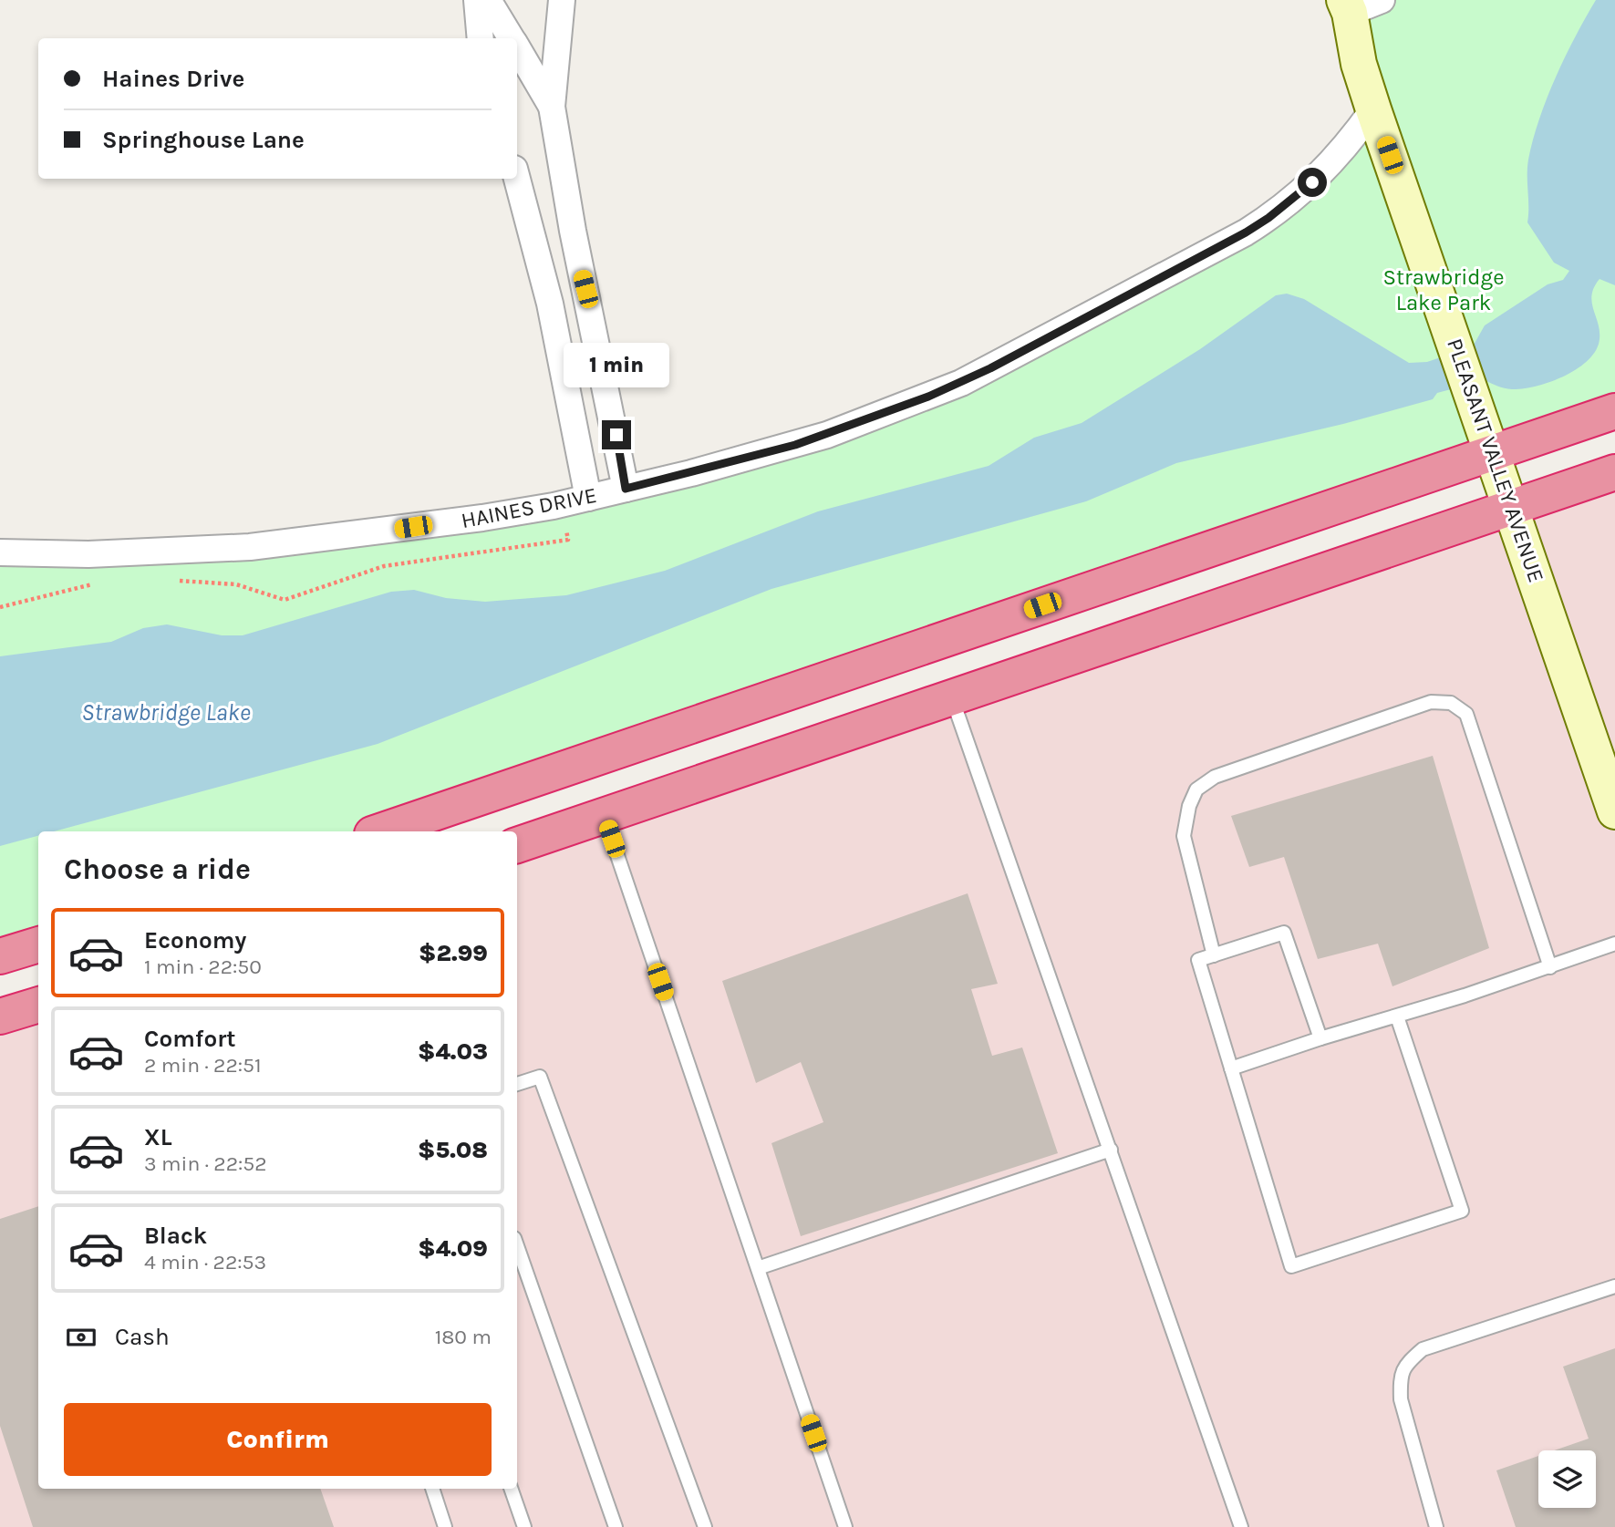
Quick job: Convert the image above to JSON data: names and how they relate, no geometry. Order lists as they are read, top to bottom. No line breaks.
{"streets":{"street":["PLEASANT VALLEY AVENUE","HAINES DRIVE"]},"crossings":[["PLEASANT VALLEY AVENUE","HAINES DRIVE"]],"water":["Strawbridge Lake"],"parks":["Strawbridge Lake Park"],"page":{"banner":["Haines Drive","Springhouse Lane"],"bubble":"1 min","heading":"Choose a ride","list":[{"name":"Economy","note":"1 min · 22:50","value":"$2.99"},{"name":"Comfort","note":"2 min · 22:51","value":"$4.03"},{"name":"XL","note":"3 min · 22:52","value":"$5.08"},{"name":"Black","note":"4 min · 22:53","value":"$4.09"}],"pay":["Cash","180 m"],"buttons":"Confirm"}}
